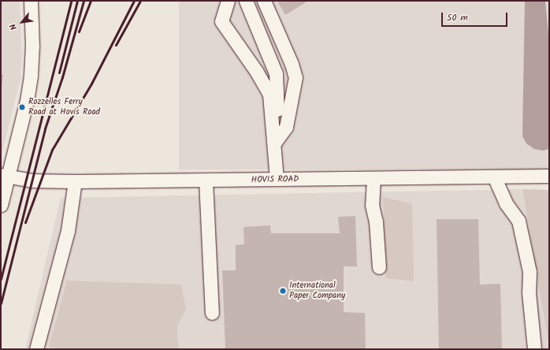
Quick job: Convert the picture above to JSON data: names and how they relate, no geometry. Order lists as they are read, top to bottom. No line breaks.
{"streets":{"street":["HOVIS ROAD"]},"places":["Rozzelles Ferry Road at Hovis Road","International Paper Company"],"scale_bar":"50 m","north":"bottom left"}
